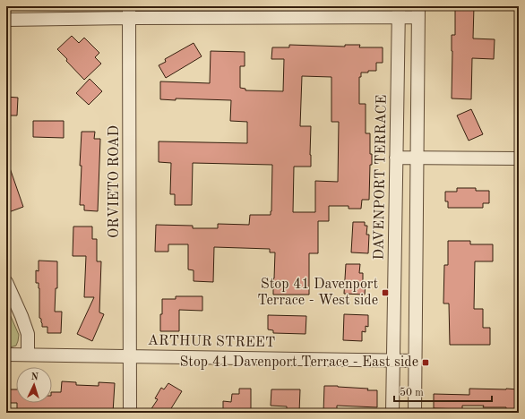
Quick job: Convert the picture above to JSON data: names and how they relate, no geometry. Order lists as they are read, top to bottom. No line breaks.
{"streets":{"street":["DAVENPORT TERRACE","ORVIETO ROAD","ARTHUR STREET"]},"crossings":[["DAVENPORT TERRACE","ARTHUR STREET"],["ORVIETO ROAD","ARTHUR STREET"]],"places":{"transit":["Stop 41 Davenport Terrace - West side","Stop 41 Davenport Terrace - East side"]},"scale_bar":"50 m","north":"top"}
